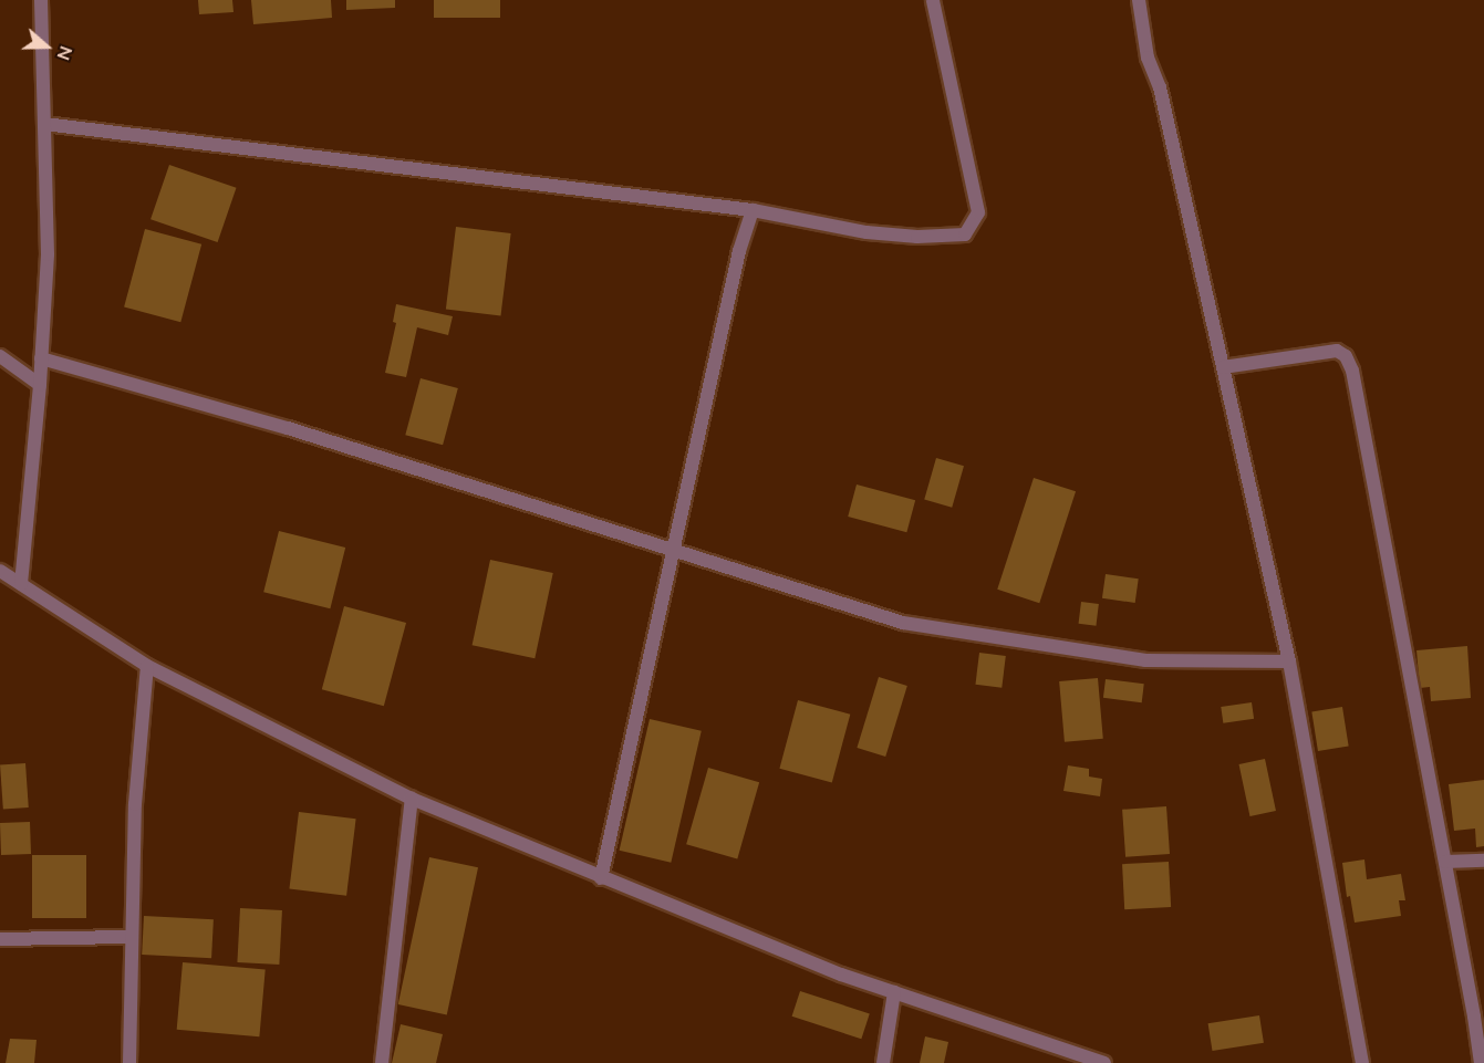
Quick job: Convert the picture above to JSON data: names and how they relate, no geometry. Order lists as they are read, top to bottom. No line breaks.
{"north":"right"}
